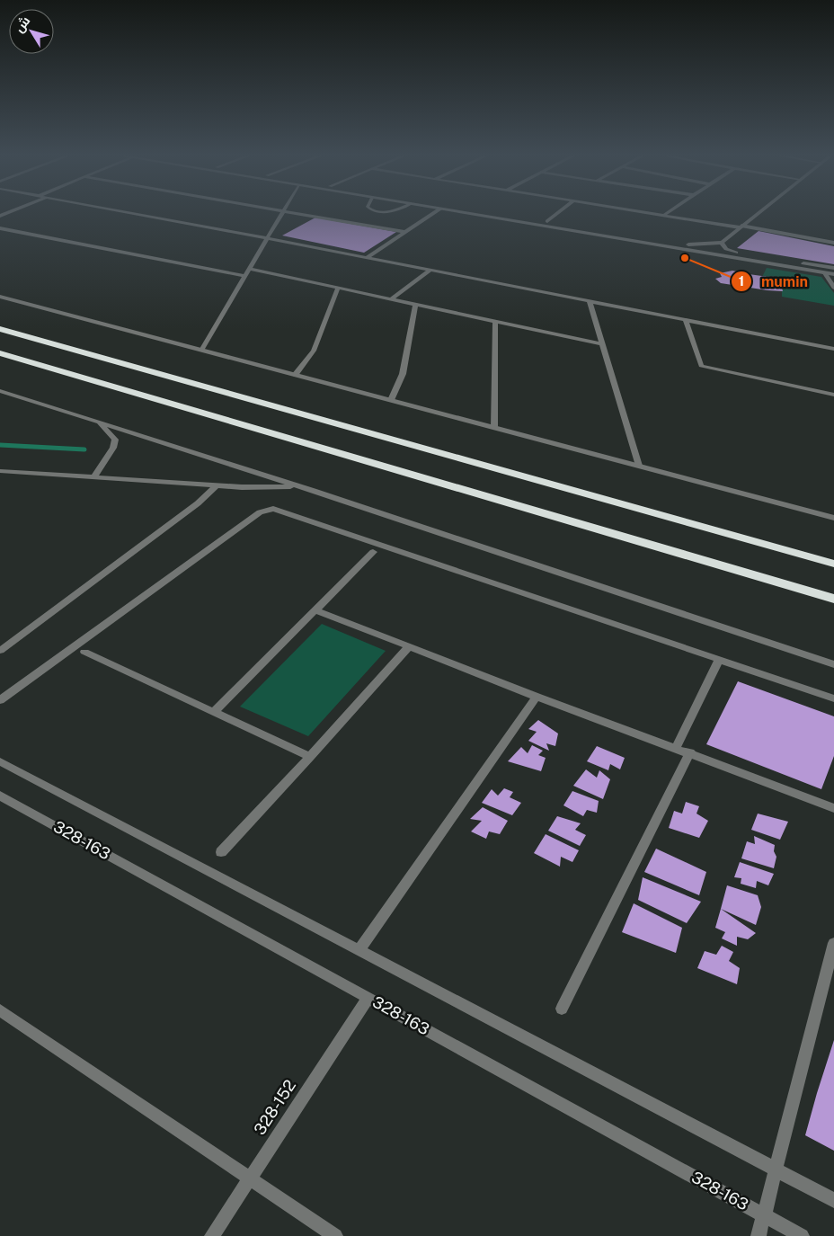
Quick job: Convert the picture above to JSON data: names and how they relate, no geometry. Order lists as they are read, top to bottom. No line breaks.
{"streets":{"street":["328-163","328-152"]},"crossings":[["328-163","328-152"]],"places":["mumin"],"north":"top left"}
